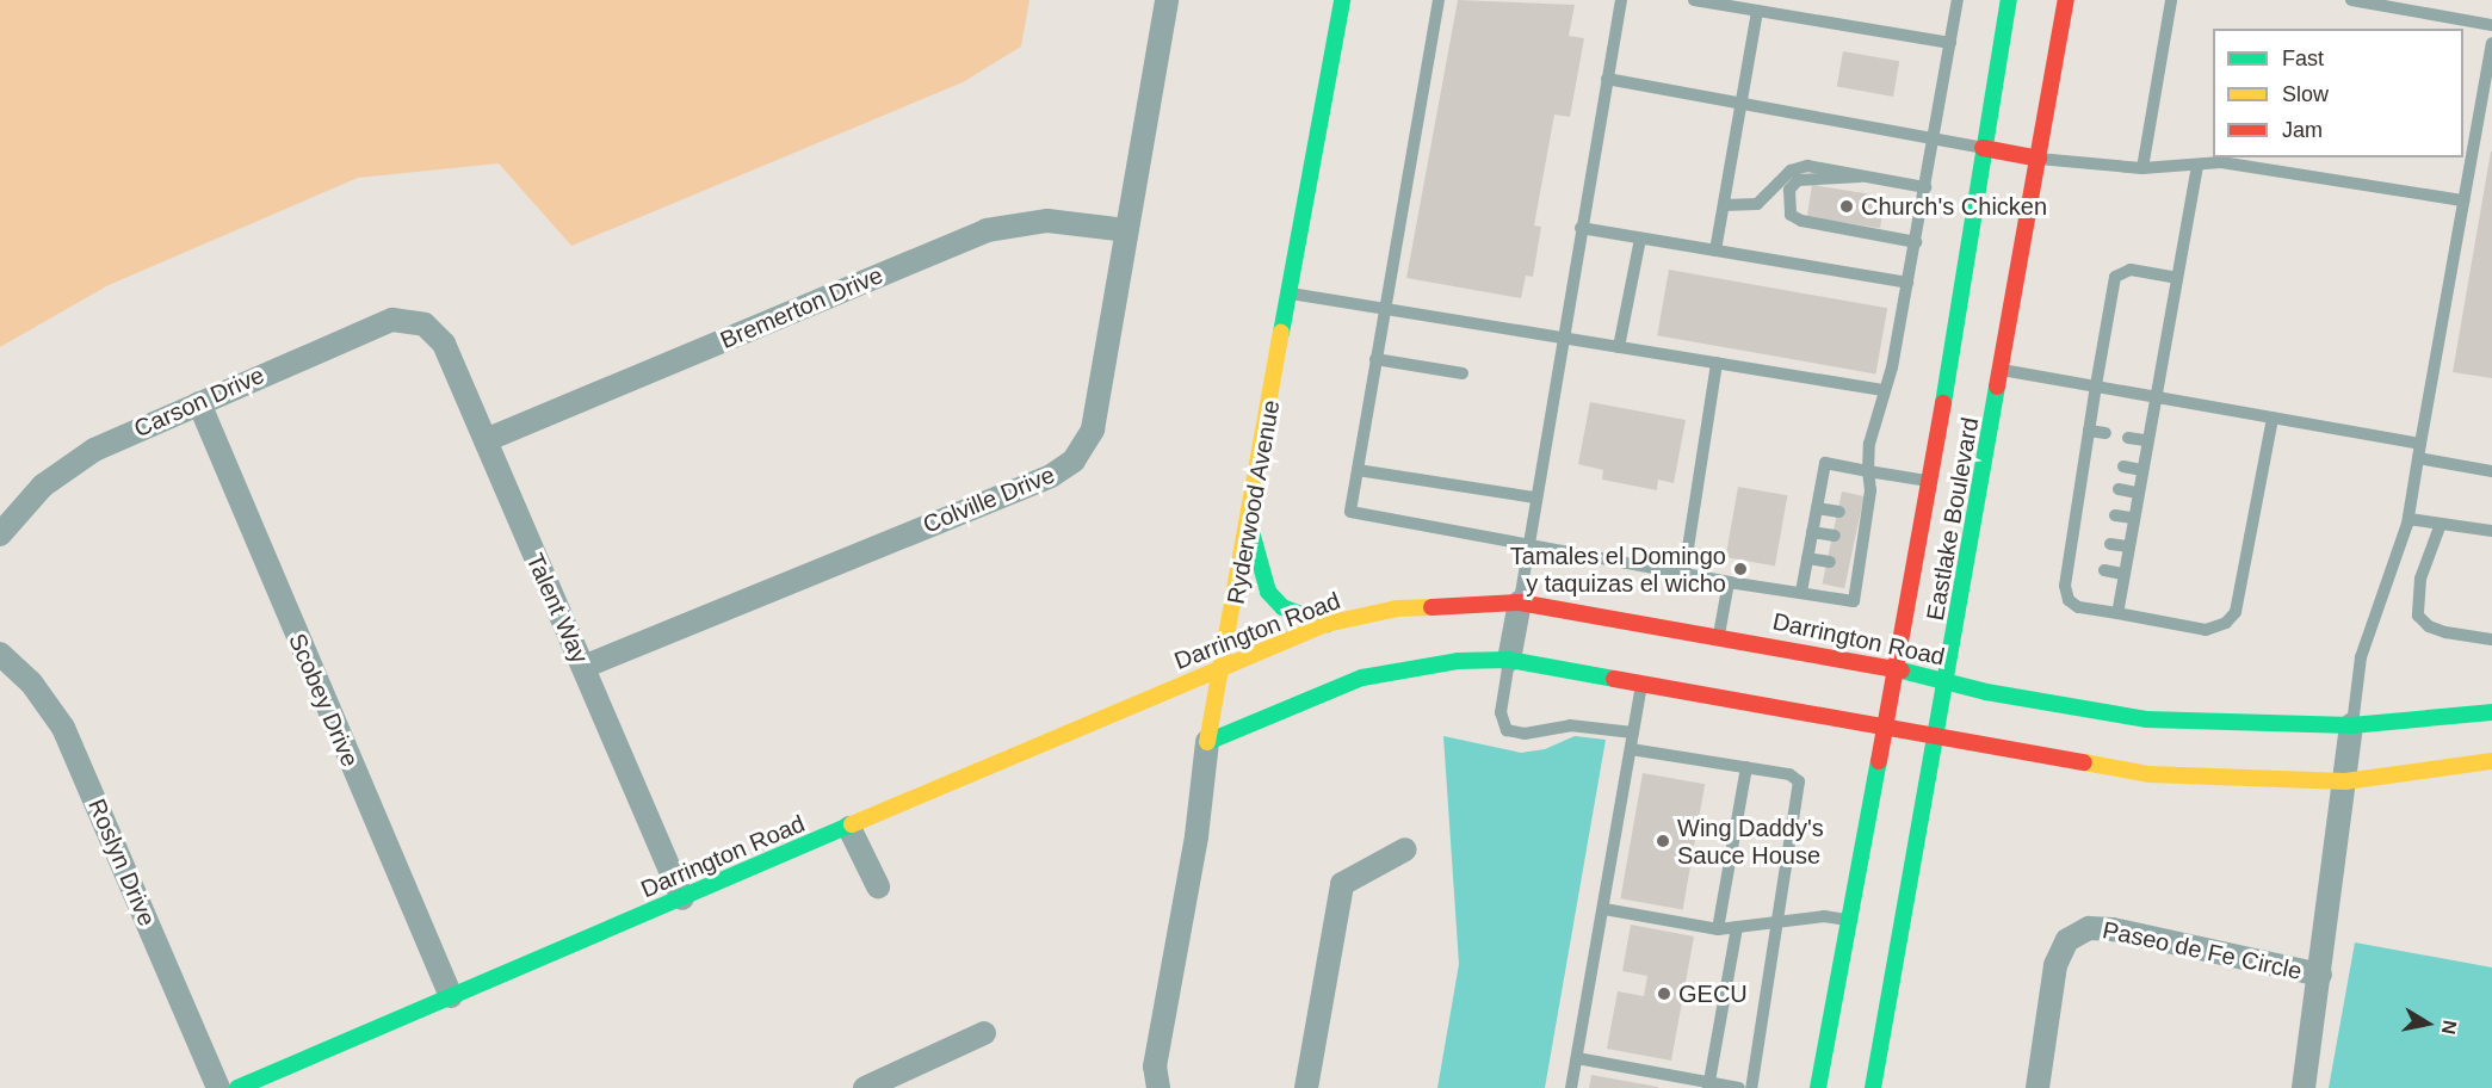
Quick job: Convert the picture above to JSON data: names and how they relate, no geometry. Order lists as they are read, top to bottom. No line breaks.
{"streets":{"main road":["Ryderwood Avenue","Eastlake Boulevard","Darrington Road"],"street":["Bremerton Drive","Carson Drive","Colville Drive","Talent Way","Scobey Drive","Roslyn Drive","Paseo de Fe Circle"]},"crossings":[["Bremerton Drive","Colville Drive"],["Bremerton Drive","Talent Way"],["Carson Drive","Talent Way"],["Carson Drive","Scobey Drive"],["Colville Drive","Talent Way"],["Ryderwood Avenue","Darrington Road"],["Eastlake Boulevard","Darrington Road"],["Talent Way","Darrington Road"],["Darrington Road","Scobey Drive"]],"places":["Church's Chicken","Tamales el Domingo y taquizas el wicho","Wing Daddy's Sauce House","GECU"],"legend":["Fast","Slow","Jam"],"north":"right"}
